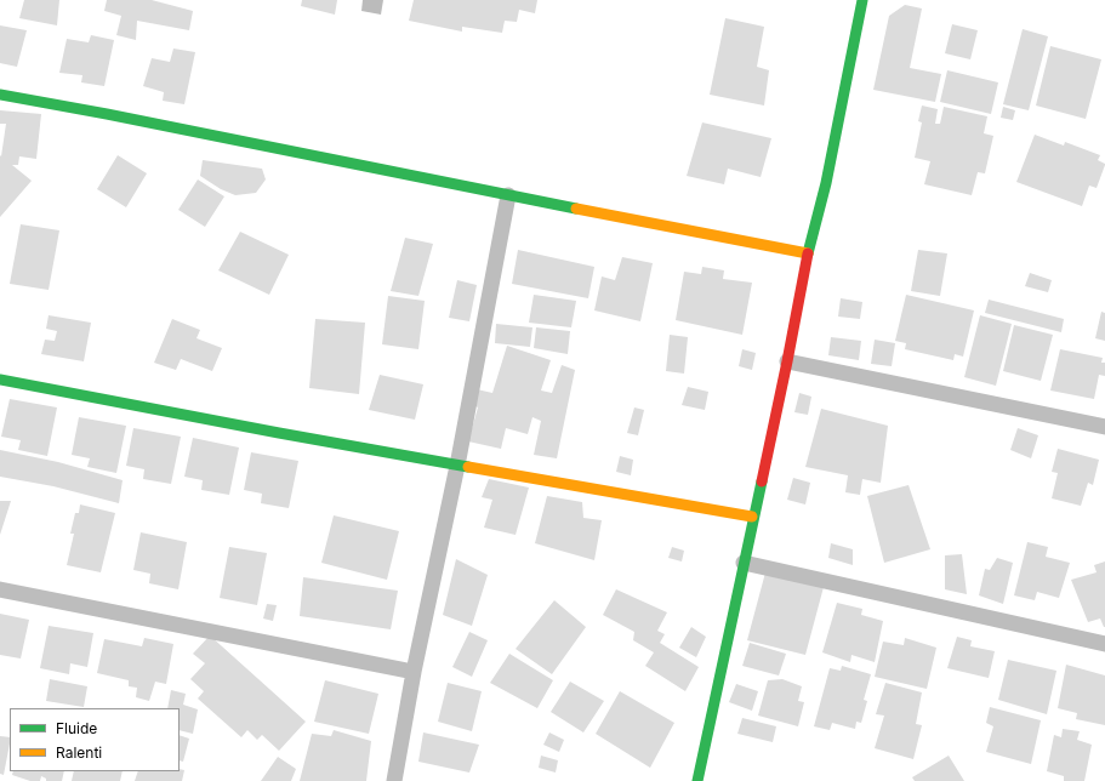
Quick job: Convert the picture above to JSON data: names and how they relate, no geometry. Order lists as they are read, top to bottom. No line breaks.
{"legend":["Fluide","Ralenti"]}
